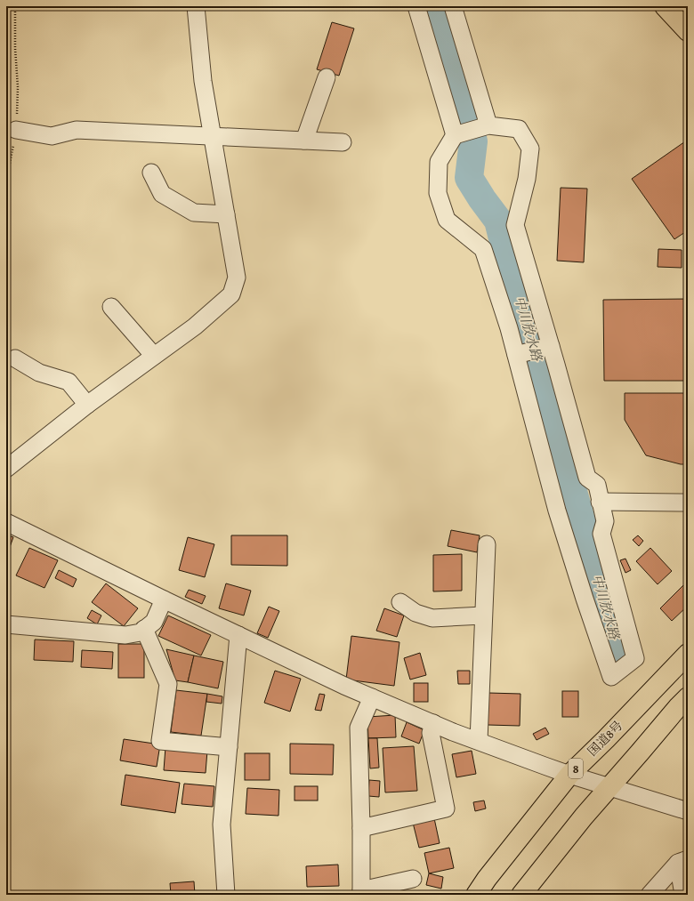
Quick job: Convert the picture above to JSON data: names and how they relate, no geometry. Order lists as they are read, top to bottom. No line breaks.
{"streets":{"main road":["国道8号","8"]},"water":["中川放水路"]}
